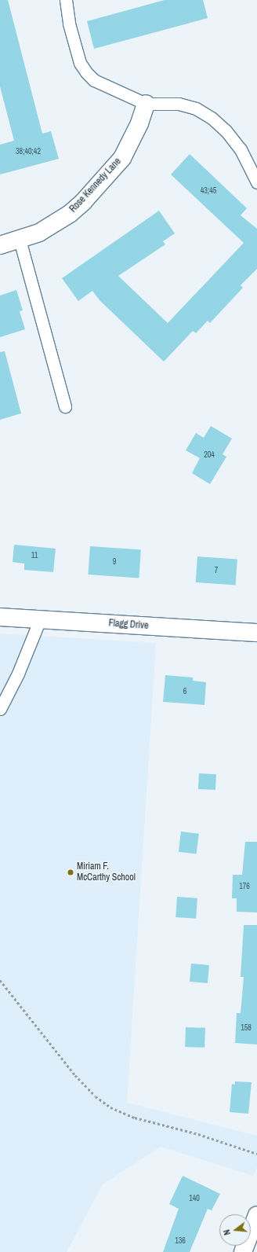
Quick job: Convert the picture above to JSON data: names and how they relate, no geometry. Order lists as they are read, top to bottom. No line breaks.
{"streets":{"street":["Rose Kennedy Lane","Flagg Drive"]},"places":["Miriam F. McCarthy School"],"house_numbers":["38;40;42","43;45","204","11","9","7","6","176","158","140","136"],"north":"left"}
